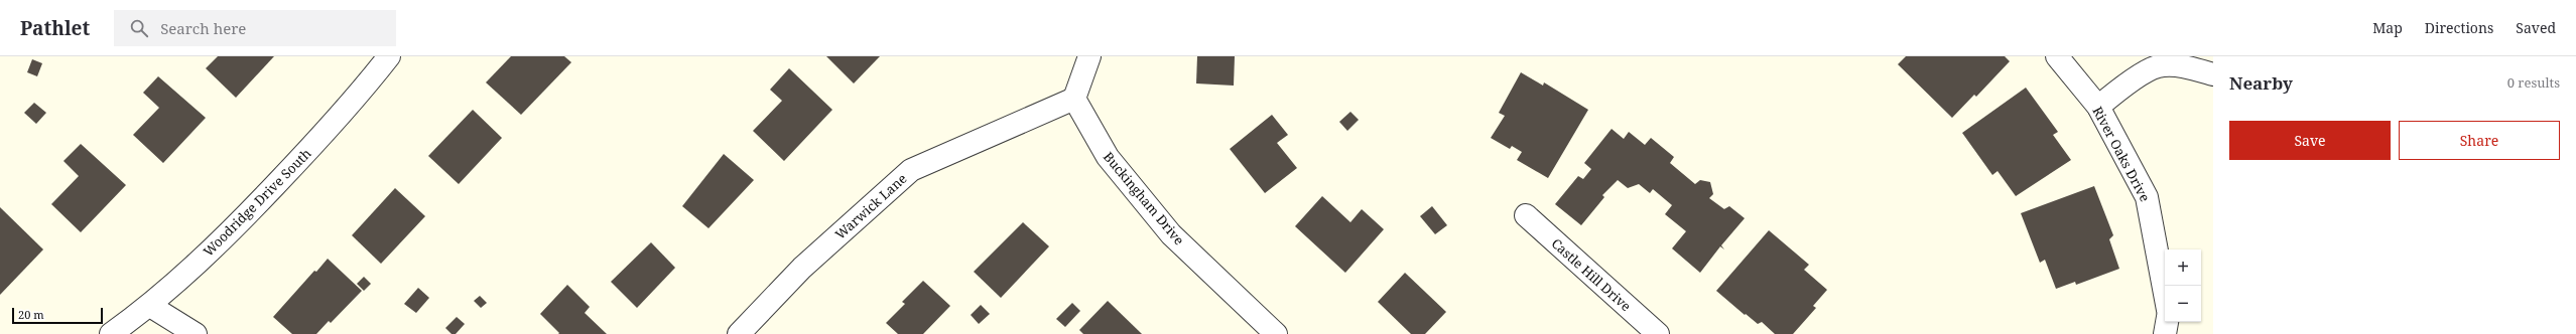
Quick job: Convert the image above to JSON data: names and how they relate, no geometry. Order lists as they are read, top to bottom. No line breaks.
{"streets":{"street":["River Oaks Drive","Buckingham Drive","Woodridge Drive South","Warwick Lane","Castle Hill Drive"]},"crossings":[["Buckingham Drive","Warwick Lane"]],"scale_bar":"20 m","page":{"header":"Pathlet","search":"Search here","nav":["Map","Directions","Saved"],"heading":["Nearby","0 results"],"buttons":["Save","Share"],"map_buttons":["+","−"],"scale":"20 m"}}
